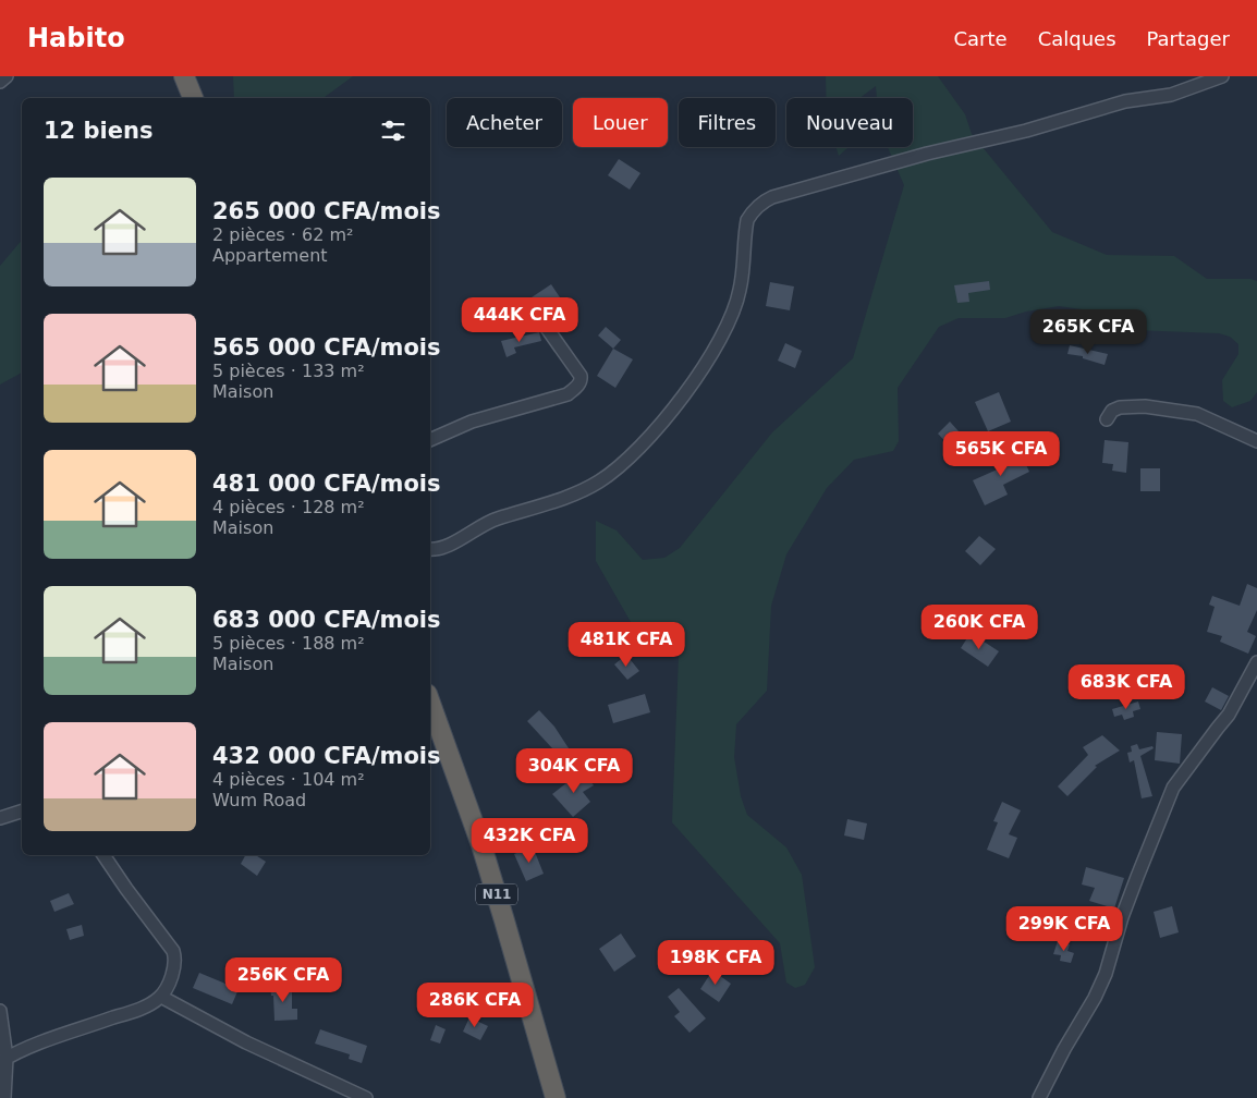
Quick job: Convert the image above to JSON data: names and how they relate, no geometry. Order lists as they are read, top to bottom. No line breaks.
{"streets":{"highway":["N11"]},"page":{"header":"Habito","nav":["Carte","Calques","Partager"],"chip":["Acheter","Louer","Filtres","Nouveau"],"heading":"12 biens","list":[{"name":"265 000 CFA/mois","note":"2 pièces · 62 m² · Appartement"},{"name":"565 000 CFA/mois","note":"5 pièces · 133 m² · Maison"},{"name":"481 000 CFA/mois","note":"4 pièces · 128 m² · Maison"},{"name":"683 000 CFA/mois","note":"5 pièces · 188 m² · Maison"},{"name":"432 000 CFA/mois","note":"4 pièces · 104 m² · Wum Road"}],"price":["444K CFA","265K CFA","565K CFA","260K CFA","481K CFA","683K CFA","304K CFA","432K CFA","299K CFA","198K CFA","256K CFA","286K CFA"]}}
